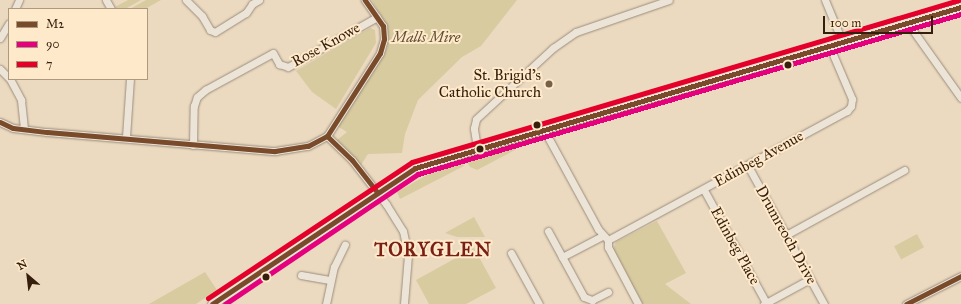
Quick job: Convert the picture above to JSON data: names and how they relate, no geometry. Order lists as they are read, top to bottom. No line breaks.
{"streets":{"street":["Rose Knowe","Edinbeg Avenue","Drumreoch Drive","Edinbeg Place"]},"crossings":[["Edinbeg Avenue","Drumreoch Drive"],["Edinbeg Avenue","Edinbeg Place"]],"districts":["TORYGLEN"],"parks":["Malls Mire"],"places":["St. Brigid's Catholic Church"],"lines":["transit line M2","transit line 7","transit line 90"],"legend":["M2","90","7"],"scale_bar":"100 m","north":"top left"}
